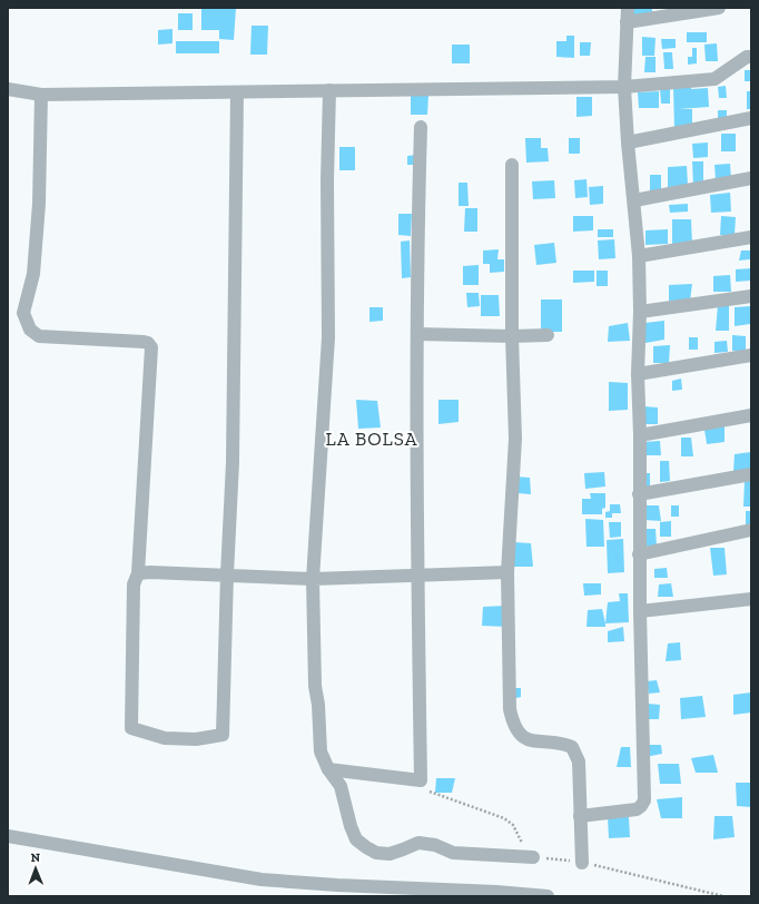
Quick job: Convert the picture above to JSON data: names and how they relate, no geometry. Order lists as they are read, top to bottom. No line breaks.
{"districts":["LA BOLSA"],"north":"top"}
